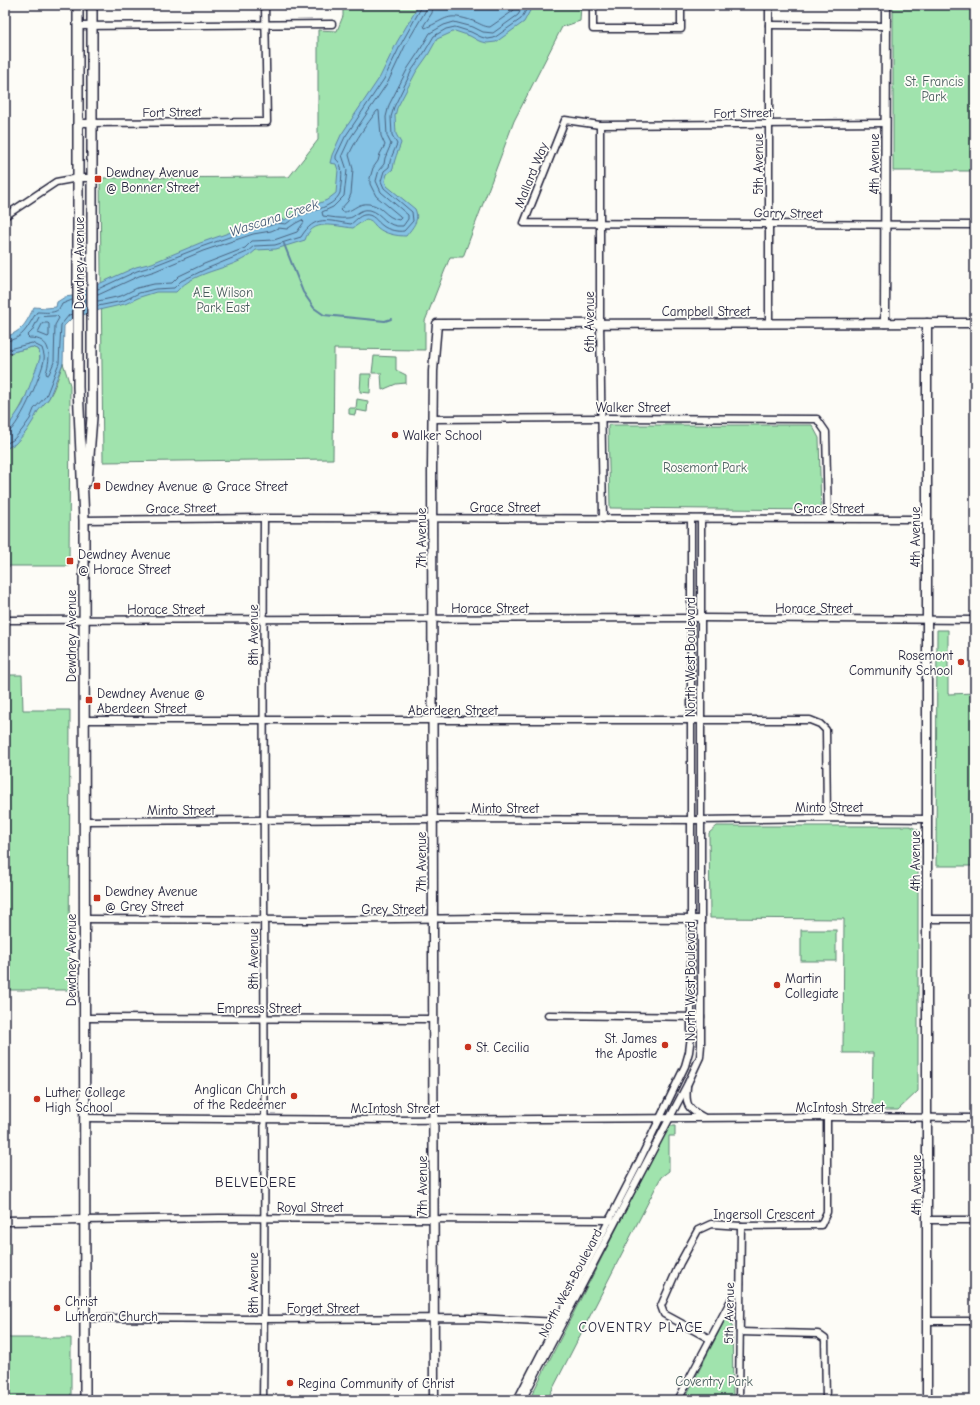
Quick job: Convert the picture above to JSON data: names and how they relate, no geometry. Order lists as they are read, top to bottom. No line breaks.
{"streets":{"main road":["Dewdney Avenue"],"street":["Fort Street","5th Avenue","4th Avenue","Mallard Way","Garry Street","Campbell Street","6th Avenue","Walker Street","Grace Street","7th Avenue","Horace Street","8th Avenue","North West Boulevard","Aberdeen Street","Minto Street","Grey Street","Empress Street","McIntosh Street","Royal Street","Ingersoll Crescent","Forget Street"]},"crossings":[["Fort Street","5th Avenue"],["Fort Street","4th Avenue"],["Fort Street","Mallard Way"],["Fort Street","Dewdney Avenue"],["Fort Street","6th Avenue"],["5th Avenue","Garry Street"],["5th Avenue","Campbell Street"],["5th Avenue","Ingersoll Crescent"],["4th Avenue","Garry Street"],["4th Avenue","Campbell Street"],["4th Avenue","Grace Street"],["4th Avenue","Horace Street"],["4th Avenue","Minto Street"],["4th Avenue","McIntosh Street"],["Mallard Way","Garry Street"],["Mallard Way","6th Avenue"],["Garry Street","6th Avenue"],["Dewdney Avenue","Grace Street"],["Dewdney Avenue","Horace Street"],["Dewdney Avenue","Aberdeen Street"],["Dewdney Avenue","Minto Street"],["Dewdney Avenue","Grey Street"],["Dewdney Avenue","Empress Street"],["Dewdney Avenue","McIntosh Street"],["Dewdney Avenue","Royal Street"],["Dewdney Avenue","Forget Street"],["Campbell Street","6th Avenue"],["Campbell Street","7th Avenue"],["6th Avenue","Walker Street"],["6th Avenue","Grace Street"],["Walker Street","Grace Street"],["Walker Street","7th Avenue"],["Grace Street","7th Avenue"],["Grace Street","8th Avenue"],["Grace Street","North West Boulevard"],["7th Avenue","Horace Street"],["7th Avenue","Aberdeen Street"],["7th Avenue","Minto Street"],["7th Avenue","Grey Street"],["7th Avenue","Empress Street"],["7th Avenue","McIntosh Street"],["7th Avenue","Royal Street"],["7th Avenue","Forget Street"],["Horace Street","8th Avenue"],["Horace Street","North West Boulevard"],["8th Avenue","Aberdeen Street"],["8th Avenue","Minto Street"],["8th Avenue","Grey Street"],["8th Avenue","Empress Street"],["8th Avenue","McIntosh Street"],["8th Avenue","Royal Street"],["8th Avenue","Forget Street"],["North West Boulevard","Aberdeen Street"],["North West Boulevard","Minto Street"],["North West Boulevard","Grey Street"],["North West Boulevard","McIntosh Street"],["North West Boulevard","Royal Street"],["North West Boulevard","Forget Street"],["Aberdeen Street","Minto Street"],["McIntosh Street","Ingersoll Crescent"]],"districts":["BELVEDERE","COVENTRY PLACE"],"water":["Wascana Creek"],"parks":["St. Francis Park","A.E. Wilson Park East","Rosemont Park","Coventry Park"],"places":{"transit":["Dewdney Avenue @ Bonner Street","Dewdney Avenue @ Grace Street","Dewdney Avenue @ Horace Street","Dewdney Avenue @ Aberdeen Street","Dewdney Avenue @ Grey Street"],"other":["Walker School","Rosemont Community School","Martin Collegiate","St. James the Apostle","St. Cecilia","Anglican Church of the Redeemer","Luther College High School","Christ Lutheran Church","Regina Community of Christ"]}}
